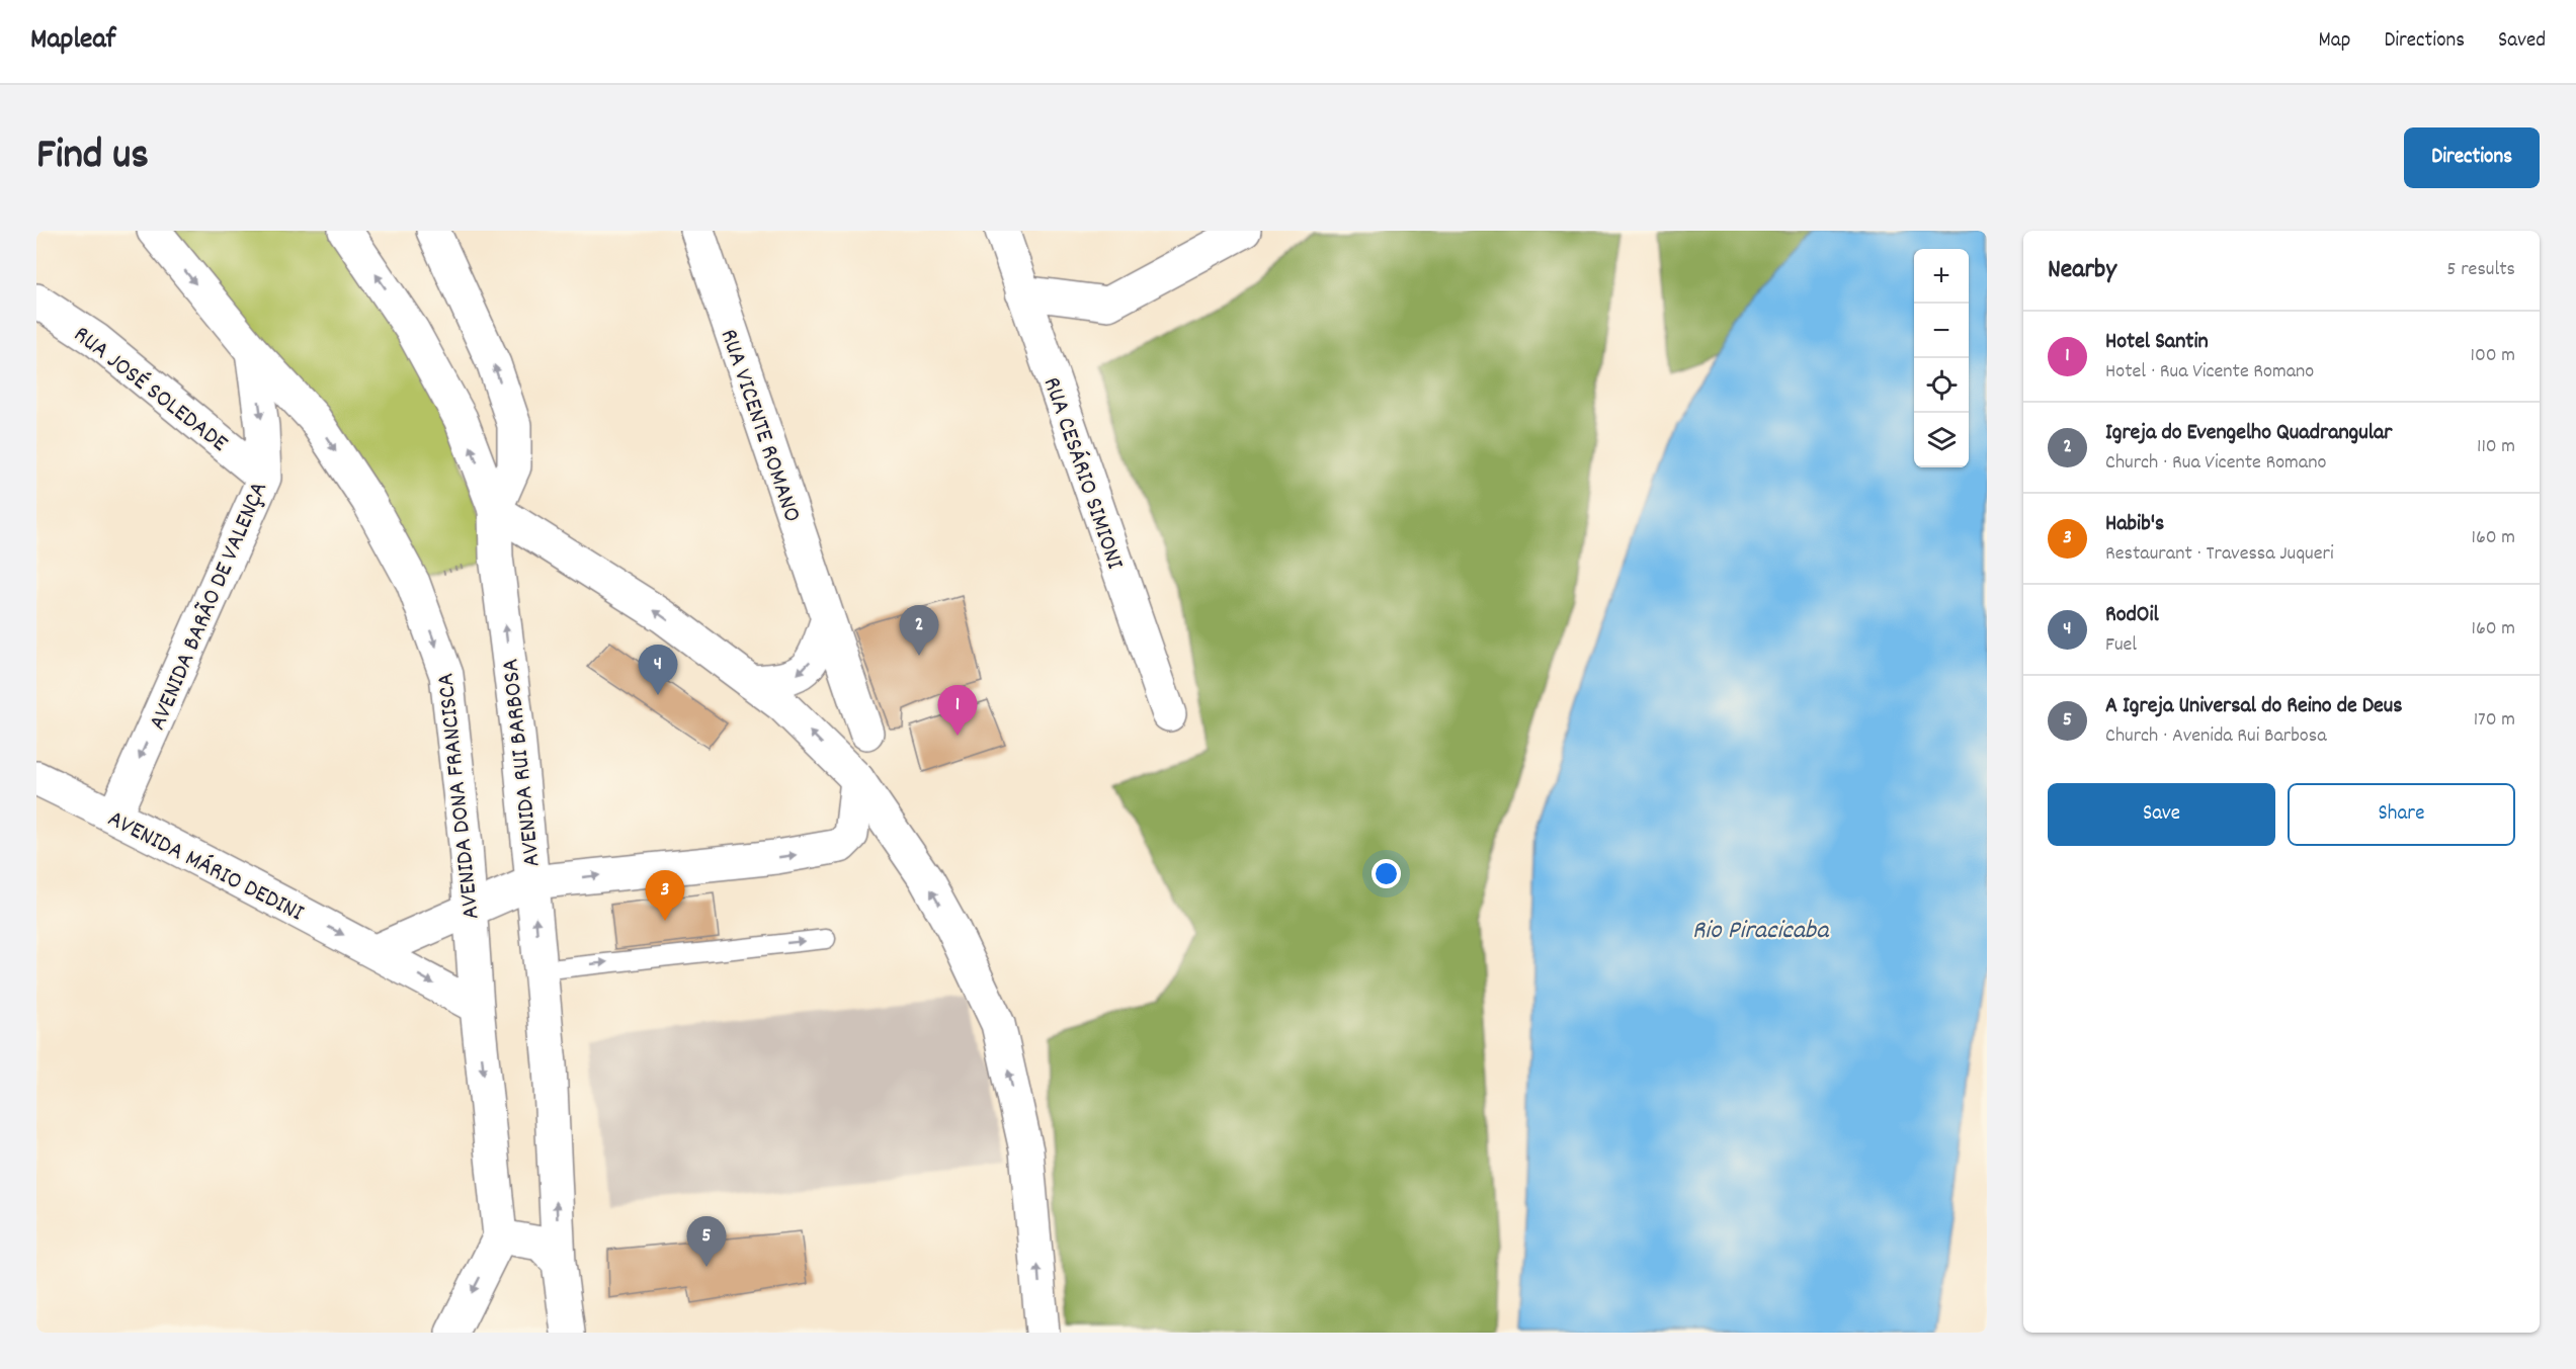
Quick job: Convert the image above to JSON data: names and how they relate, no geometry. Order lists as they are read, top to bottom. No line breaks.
{"streets":{"street":["RUA JOSÉ SOLEDADE","RUA VICENTE ROMANO","RUA CESÁRIO SIMIONI","AVENIDA BARÃO DE VALENÇA","AVENIDA RUI BARBOSA","AVENIDA DONA FRANCISCA","AVENIDA MÁRIO DEDINI"]},"crossings":[["RUA JOSÉ SOLEDADE","AVENIDA BARÃO DE VALENÇA"],["AVENIDA BARÃO DE VALENÇA","AVENIDA DONA FRANCISCA"],["AVENIDA BARÃO DE VALENÇA","AVENIDA MÁRIO DEDINI"],["AVENIDA DONA FRANCISCA","AVENIDA MÁRIO DEDINI"]],"one_way":["AVENIDA BARÃO DE VALENÇA","AVENIDA RUI BARBOSA","AVENIDA DONA FRANCISCA","AVENIDA MÁRIO DEDINI"],"water":["Rio Piracicaba"],"page":{"header":"Mapleaf","nav":["Map","Directions","Saved"],"title":"Find us","buttons":["Directions",["Save","Share"]],"heading":["Nearby","5 results"],"map_buttons":["+","−"],"list":[{"mark":"1","name":"Hotel Santin","note":"Hotel · Rua Vicente Romano","value":"100 m"},{"mark":"2","name":"Igreja do Evengelho Quadrangular","note":"Church · Rua Vicente Romano","value":"110 m"},{"mark":"3","name":"Habib's","note":"Restaurant · Travessa Juqueri","value":"160 m"},{"mark":"4","name":"RodOil","note":"Fuel","value":"160 m"},{"mark":"5","name":"A Igreja Universal do Reino de Deus","note":"Church · Avenida Rui Barbosa","value":"170 m"}],"pins":["2","4","1","3","5"]}}
